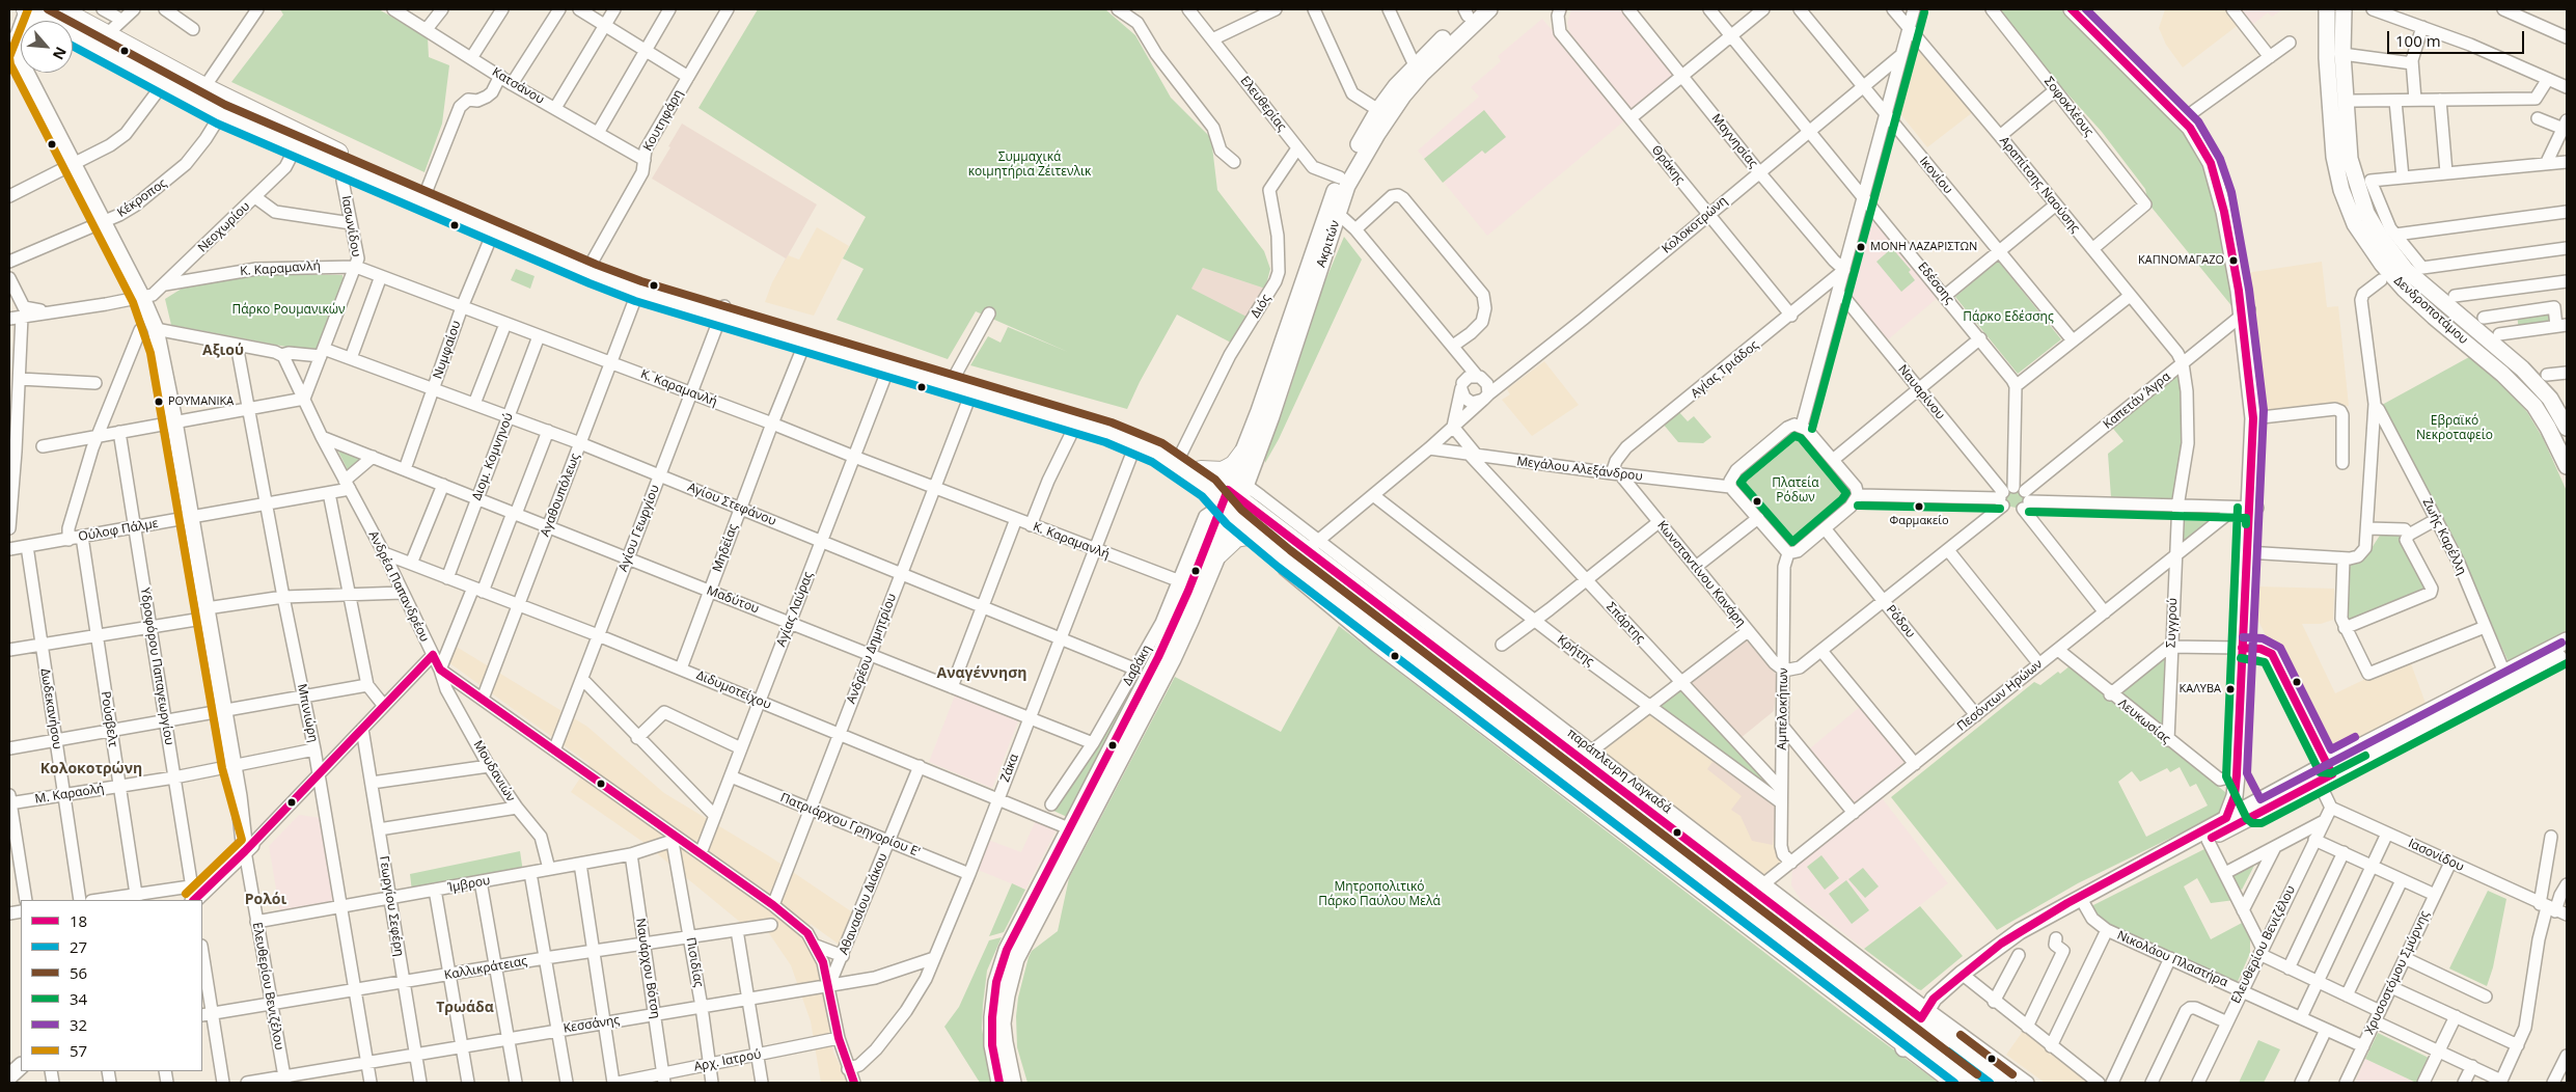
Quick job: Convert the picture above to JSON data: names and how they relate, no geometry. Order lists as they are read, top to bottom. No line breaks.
{"streets":{"main road":["Ακριτών","Δενδροποτάμου","Ανδρέα Παπανδρέου","Δαβάκη","Ελευθερίου Βενιζέλου"],"street":["Κατσάνου","Ελευθερίας","Σοφοκλέους","Κουτηφάρη","Μαγνησίας","Θράκης","Ικονίου","Αραπίτσης Ναούσης","Κέκροπος","Κολοκοτρώνη","Ιασωνίδου","Νεοχωρίου","Κ. Καραμανλή","Εδέσσης","Διός","Νυμφαίου","Αγίας Τριάδος","Ναυαρίνου","Καπετάν Άγρα","Διομ. Κομνηνού","Μεγάλου Αλεξάνδρου","Αγαθουπόλεως","Αγίου Στεφάνου","Αγίου Γεωργίου","Ούλοφ Πάλμε","Ζωής Καρέλλη","Μηδείας","Κωνσταντίνου Κανάρη","Μαδύτου","Αγίας Λαύρας","Ρόδου","Σπάρτης","Συγγρού","Ανδρέου Δημητρίου","Κρήτης","Υδροφόρου Παπαγεωργίου","Διδυμοτείχου","Πεσόντων Ηρώων","Δωδεκανήσου","Αμπελοκήπων","Μπινιώρη","Ρούσβελτ","Λευκωσίας","Ζάκα","Μουδανιών","παράπλευρη Λαγκαδά","Μ. Καραολή","Πατριάρχου Γρηγορίου Ε'","Ιασονίδου","Ίμβρου","Αθανασίου Διάκου","Γεωργίου Σεφέρη","Νικολάου Πλαστήρα","Πισιδίας","Καλλικράτειας","Ναυάρχου Βότση","Χρυσοστόμου Σμύρνης","Κεσσάνης","Αρχ. Ιατρού"]},"crossings":[["Κατσάνου","Κουτηφάρη"],["Ελευθερίας","Ακριτών"],["Ελευθερίας","Διός"],["Σοφοκλέους","Αραπίτσης Ναούσης"],["Μαγνησίας","Κολοκοτρώνη"],["Μαγνησίας","Αγίας Τριάδος"],["Θράκης","Κολοκοτρώνη"],["Θράκης","Αγίας Τριάδος"],["Ικονίου","Κολοκοτρώνη"],["Αραπίτσης Ναούσης","Καπετάν Άγρα"],["Αραπίτσης Ναούσης","Συγγρού"],["Κέκροπος","Ελευθερίου Βενιζέλου"],["Κολοκοτρώνη","Εδέσσης"],["Κολοκοτρώνη","Μεγάλου Αλεξάνδρου"],["Κολοκοτρώνη","Σπάρτης"],["Κολοκοτρώνη","Κρήτης"],["Ιασωνίδου","Κ. Καραμανλή"],["Ιασωνίδου","Αγίου Στεφάνου"],["Ιασωνίδου","Ανδρέα Παπανδρέου"],["Νεοχωρίου","Κ. Καραμανλή"],["Νεοχωρίου","Ελευθερίου Βενιζέλου"],["Ακριτών","Δαβάκη"],["Κ. Καραμανλή","Νυμφαίου"],["Κ. Καραμανλή","Διομ. Κομνηνού"],["Κ. Καραμανλή","Αγαθουπόλεως"],["Κ. Καραμανλή","Αγίου Γεωργίου"],["Κ. Καραμανλή","Μηδείας"],["Κ. Καραμανλή","Αγίας Λαύρας"],["Κ. Καραμανλή","Ανδρέου Δημητρίου"],["Κ. Καραμανλή","Δαβάκη"],["Κ. Καραμανλή","Ζάκα"],["Νυμφαίου","Αγίου Στεφάνου"],["Νυμφαίου","Μαδύτου"],["Αγίας Τριάδος","Μεγάλου Αλεξάνδρου"],["Αγίας Τριάδος","Κωνσταντίνου Κανάρη"],["Ναυαρίνου","Καπετάν Άγρα"],["Ναυαρίνου","Πεσόντων Ηρώων"],["Καπετάν Άγρα","Κωνσταντίνου Κανάρη"],["Καπετάν Άγρα","Ρόδου"],["Καπετάν Άγρα","Συγγρού"],["Καπετάν Άγρα","Αμπελοκήπων"],["Διομ. Κομνηνού","Αγίου Στεφάνου"],["Διομ. Κομνηνού","Μαδύτου"],["Διομ. Κομνηνού","Διδυμοτείχου"],["Μεγάλου Αλεξάνδρου","Κωνσταντίνου Κανάρη"],["Μεγάλου Αλεξάνδρου","Ρόδου"],["Μεγάλου Αλεξάνδρου","Σπάρτης"],["Μεγάλου Αλεξάνδρου","Αμπελοκήπων"],["Αγαθουπόλεως","Αγίου Στεφάνου"],["Αγαθουπόλεως","Μαδύτου"],["Αγαθουπόλεως","Διδυμοτείχου"],["Αγίου Στεφάνου","Αγίου Γεωργίου"],["Αγίου Στεφάνου","Μηδείας"],["Αγίου Στεφάνου","Ανδρέα Παπανδρέου"],["Αγίου Στεφάνου","Αγίας Λαύρας"],["Αγίου Στεφάνου","Ανδρέου Δημητρίου"],["Αγίου Στεφάνου","Δαβάκη"],["Αγίου Στεφάνου","Ζάκα"],["Αγίου Γεωργίου","Μαδύτου"],["Αγίου Γεωργίου","Διδυμοτείχου"],["Ούλοφ Πάλμε","Ανδρέα Παπανδρέου"],["Ούλοφ Πάλμε","Υδροφόρου Παπαγεωργίου"],["Ούλοφ Πάλμε","Δωδεκανήσου"],["Ούλοφ Πάλμε","Μπινιώρη"],["Ούλοφ Πάλμε","Ρούσβελτ"],["Ούλοφ Πάλμε","Ελευθερίου Βενιζέλου"],["Μηδείας","Μαδύτου"],["Μηδείας","Διδυμοτείχου"],["Κωνσταντίνου Κανάρη","Αμπελοκήπων"],["Ανδρέα Παπανδρέου","Μαδύτου"],["Ανδρέα Παπανδρέου","Υδροφόρου Παπαγεωργίου"],["Ανδρέα Παπανδρέου","Διδυμοτείχου"],["Ανδρέα Παπανδρέου","Μπινιώρη"],["Ανδρέα Παπανδρέου","Μουδανιών"],["Ανδρέα Παπανδρέου","Γεωργίου Σεφέρη"],["Ανδρέα Παπανδρέου","Ελευθερίου Βενιζέλου"],["Μαδύτου","Αγίας Λαύρας"],["Μαδύτου","Ανδρέου Δημητρίου"],["Μαδύτου","Δαβάκη"],["Μαδύτου","Ζάκα"],["Αγίας Λαύρας","Διδυμοτείχου"],["Αγίας Λαύρας","Πατριάρχου Γρηγορίου Ε'"],["Ρόδου","Πεσόντων Ηρώων"],["Ρόδου","Αμπελοκήπων"],["Σπάρτης","Αμπελοκήπων"],["Συγγρού","Πεσόντων Ηρώων"],["Συγγρού","Λευκωσίας"],["Ανδρέου Δημητρίου","Διδυμοτείχου"],["Ανδρέου Δημητρίου","Πατριάρχου Γρηγορίου Ε'"],["Κρήτης","Αμπελοκήπων"],["Δαβάκη","Διδυμοτείχου"],["Υδροφόρου Παπαγεωργίου","Μ. Καραολή"],["Διδυμοτείχου","Ζάκα"],["Διδυμοτείχου","Αθανασίου Διάκου"],["Πεσόντων Ηρώων","Αμπελοκήπων"],["Πεσόντων Ηρώων","Λευκωσίας"],["Πεσόντων Ηρώων","παράπλευρη Λαγκαδά"],["Δωδεκανήσου","Μ. Καραολή"],["Μπινιώρη","Μ. Καραολή"],["Μπινιώρη","Ίμβρου"],["Μπινιώρη","Καλλικράτειας"],["Μπινιώρη","Κεσσάνης"],["Ρούσβελτ","Μ. Καραολή"],["Ζάκα","Πατριάρχου Γρηγορίου Ε'"],["Ζάκα","Κεσσάνης"],["Μουδανιών","Ίμβρου"],["Μ. Καραολή","Ελευθερίου Βενιζέλου"],["Πατριάρχου Γρηγορίου Ε'","Αθανασίου Διάκου"],["Ιασονίδου","Ελευθερίου Βενιζέλου"],["Ιασονίδου","Χρυσοστόμου Σμύρνης"],["Ίμβρου","Γεωργίου Σεφέρη"],["Ίμβρου","Ελευθερίου Βενιζέλου"],["Ίμβρου","Πισιδίας"],["Ίμβρου","Ναυάρχου Βότση"],["Αθανασίου Διάκου","Κεσσάνης"],["Γεωργίου Σεφέρη","Καλλικράτειας"],["Γεωργίου Σεφέρη","Κεσσάνης"],["Ελευθερίου Βενιζέλου","Νικολάου Πλαστήρα"],["Ελευθερίου Βενιζέλου","Καλλικράτειας"],["Ελευθερίου Βενιζέλου","Κεσσάνης"],["Νικολάου Πλαστήρα","Χρυσοστόμου Σμύρνης"],["Πισιδίας","Καλλικράτειας"],["Πισιδίας","Κεσσάνης"],["Πισιδίας","Αρχ. Ιατρού"],["Καλλικράτειας","Ναυάρχου Βότση"],["Ναυάρχου Βότση","Κεσσάνης"],["Ναυάρχου Βότση","Αρχ. Ιατρού"]],"districts":["Αξιού","Αναγέννηση","Κολοκοτρώνη","Ρολόι","Τρωάδα"],"parks":["Συμμαχικά κοιμητήρια Ζέιτενλικ","Πάρκο Ρουμανικών","Πάρκο Εδέσσης","Εβραϊκό Νεκροταφείο","Πλατεία Ρόδων","Μητροπολιτικό Πάρκο Παύλου Μελά"],"places":["ΜΟΝΗ ΛΑΖΑΡΙΣΤΩΝ","ΚΑΠΝΟΜΑΓΑΖΟ","ΡΟΥΜΑΝΙΚΑ","Φαρμακείο","ΚΑΛΥΒΑ"],"lines":["transit line 18","transit line 56","transit line 32","transit line 57","transit line 34","transit line 27"],"legend":["18","27","56","34","32","57"],"scale_bar":"100 m","north":"bottom right"}
